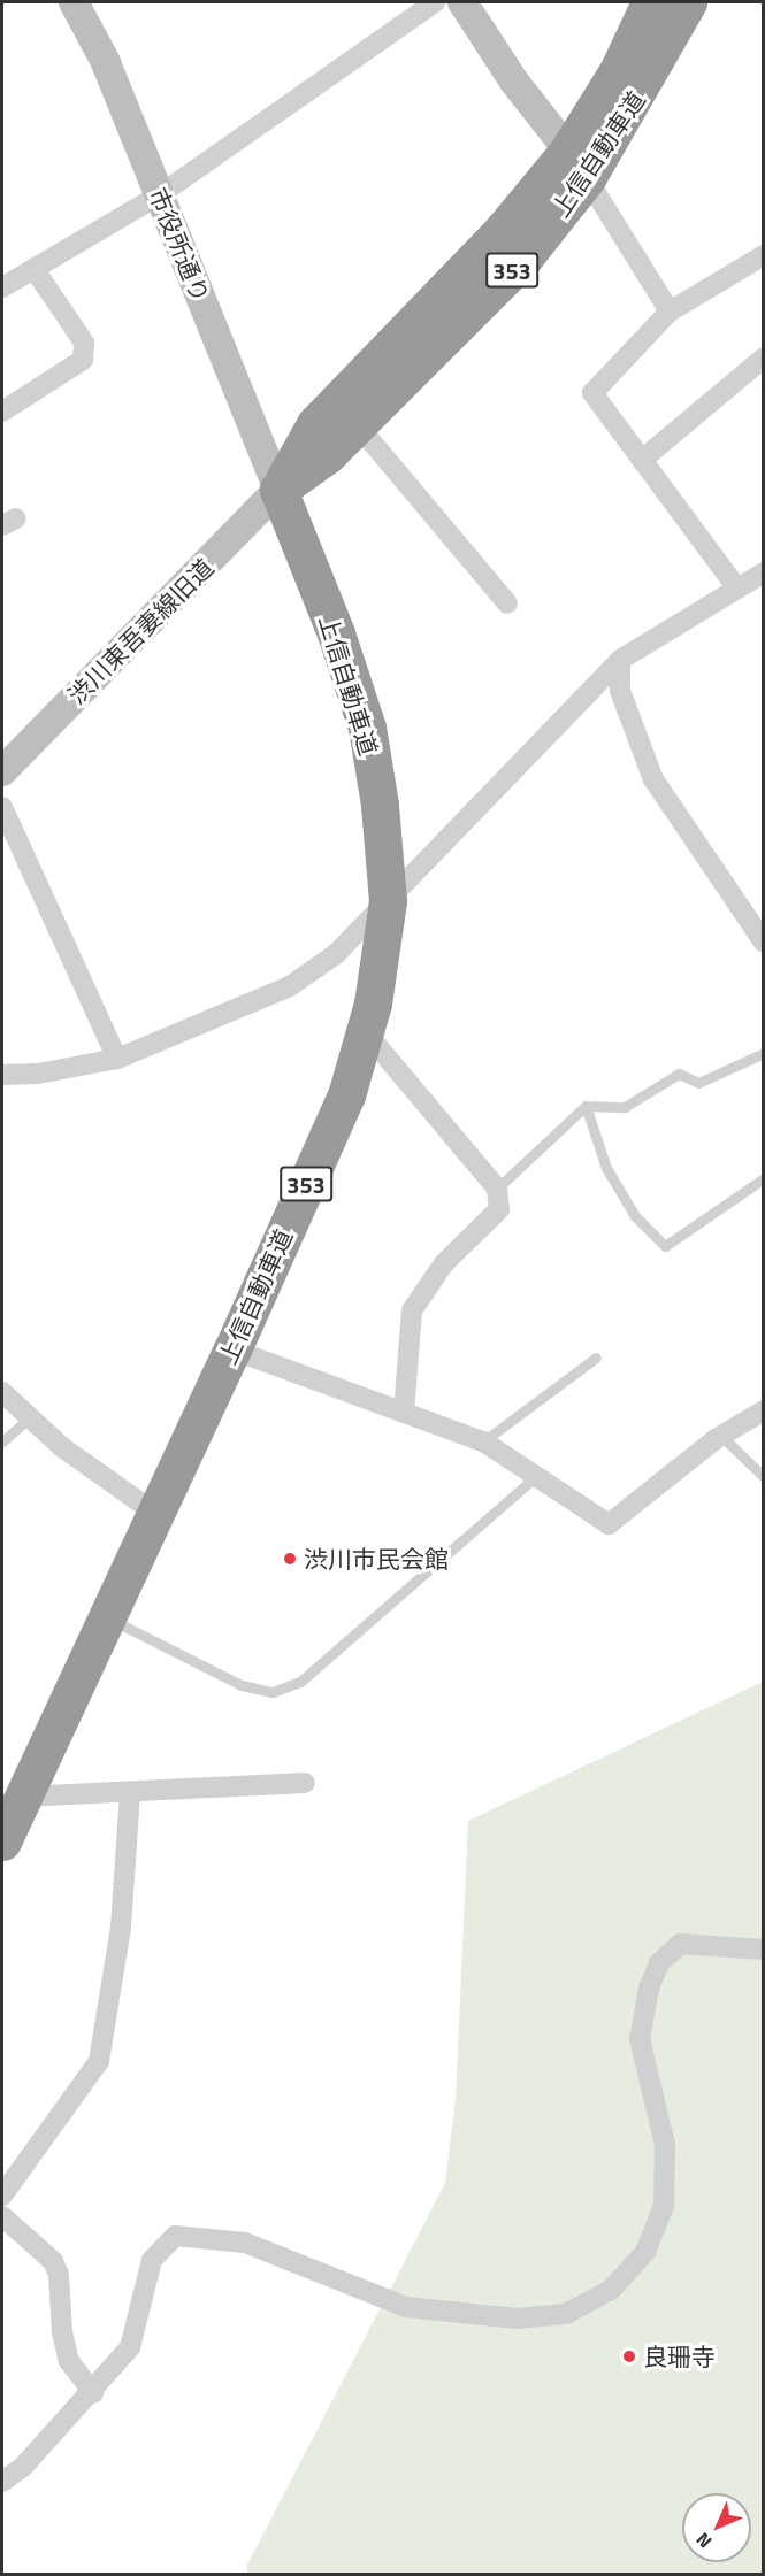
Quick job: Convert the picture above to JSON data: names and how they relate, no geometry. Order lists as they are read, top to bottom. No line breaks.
{"streets":{"highway":["上信自動車道","353"],"street":["市役所通り","渋川東吾妻線旧道"]},"crossings":[["上信自動車道","市役所通り"],["上信自動車道","渋川東吾妻線旧道"],["市役所通り","渋川東吾妻線旧道"]],"places":["渋川市民会館","良珊寺"],"north":"bottom left"}
